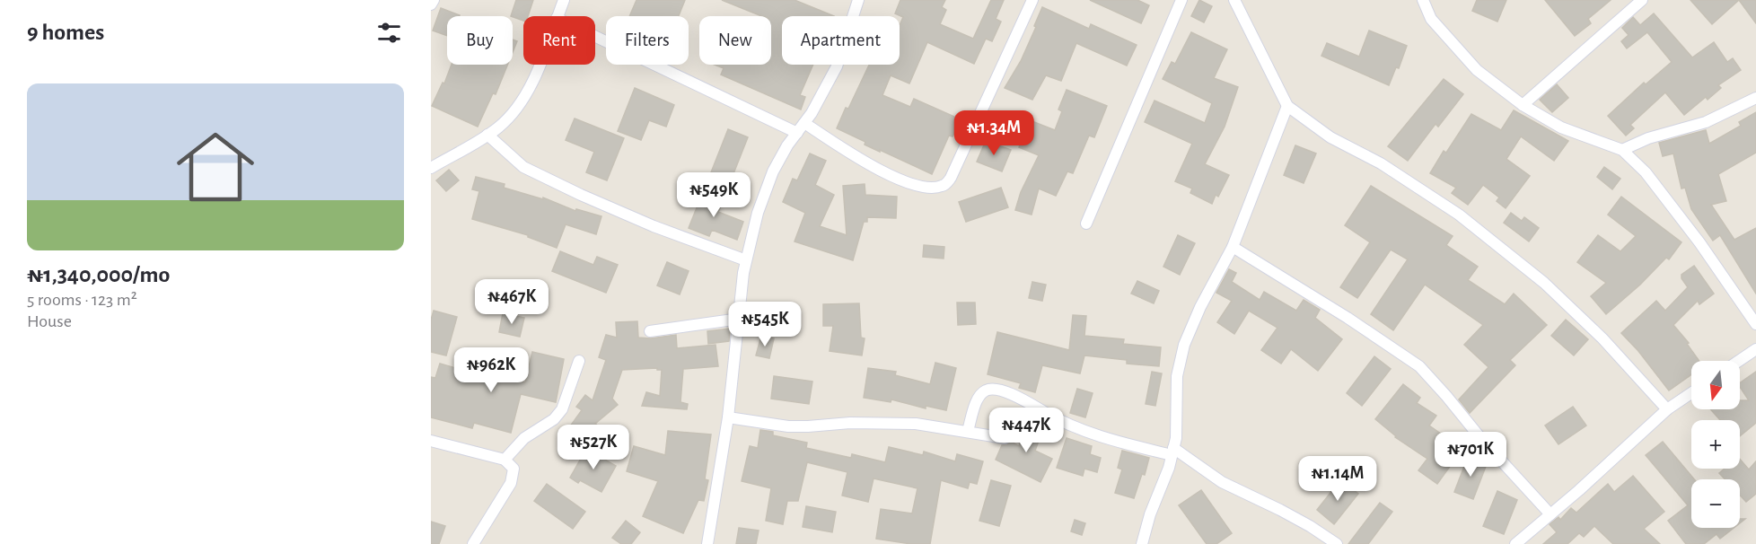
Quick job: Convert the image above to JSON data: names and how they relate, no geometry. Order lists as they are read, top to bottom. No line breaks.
{"north":"bottom","page":{"heading":"9 homes","chip":["Buy","Rent","Filters","New","Apartment"],"list":[{"name":"₦1,340,000/mo","note":"5 rooms · 123 m² · House"}],"price":["₦1.34M","₦549K","₦467K","₦545K","₦962K","₦447K","₦527K","₦701K","₦1.14M"],"map_buttons":["+","−"]}}
